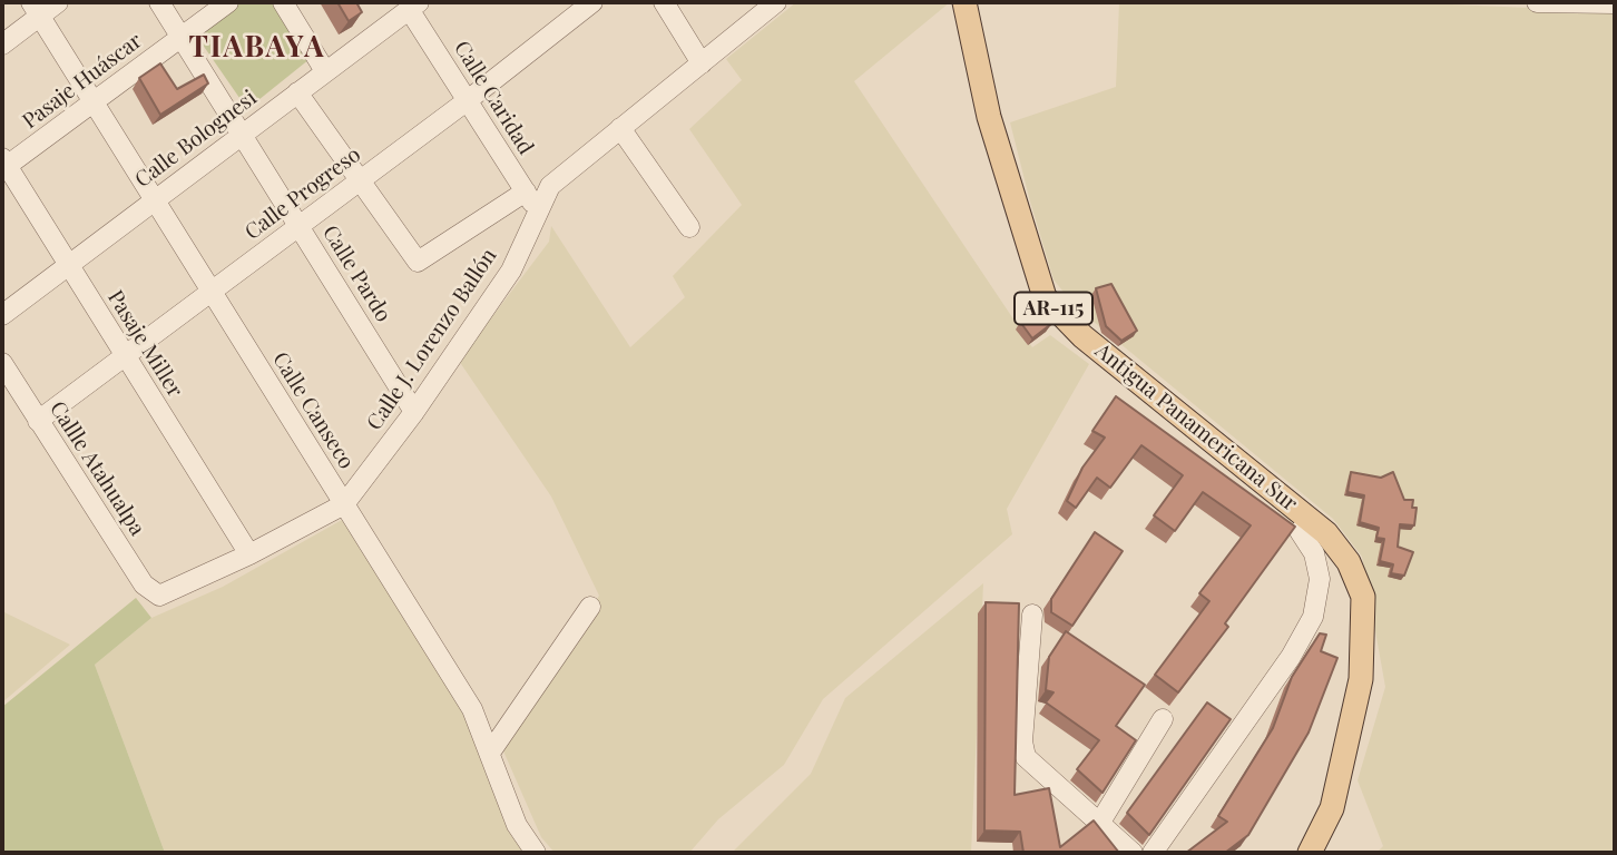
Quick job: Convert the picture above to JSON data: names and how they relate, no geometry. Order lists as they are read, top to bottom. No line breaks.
{"streets":{"main road":["AR-115","Antigua Panamericana Sur"],"street":["Pasaje Huáscar","Calle Caridad","Calle Bolognesi","Calle Progreso","Calle Pardo","Calle J. Lorenzo Ballón","Pasaje Miller","Calle Canseco","Callle Atahualpa"]},"crossings":[["Pasaje Huáscar","Calle Pardo"],["Pasaje Huáscar","Pasaje Miller"],["Pasaje Huáscar","Calle Canseco"],["Calle Caridad","Calle Bolognesi"],["Calle Caridad","Calle Progreso"],["Calle Caridad","Calle J. Lorenzo Ballón"],["Calle Bolognesi","Calle Pardo"],["Calle Bolognesi","Pasaje Miller"],["Calle Bolognesi","Calle Canseco"],["Calle Progreso","Calle Pardo"],["Calle Progreso","Pasaje Miller"],["Calle Progreso","Calle Canseco"],["Calle Progreso","Callle Atahualpa"],["Calle Pardo","Calle J. Lorenzo Ballón"],["Calle J. Lorenzo Ballón","Pasaje Miller"],["Calle J. Lorenzo Ballón","Calle Canseco"],["Calle J. Lorenzo Ballón","Callle Atahualpa"]],"districts":["TIABAYA"]}
